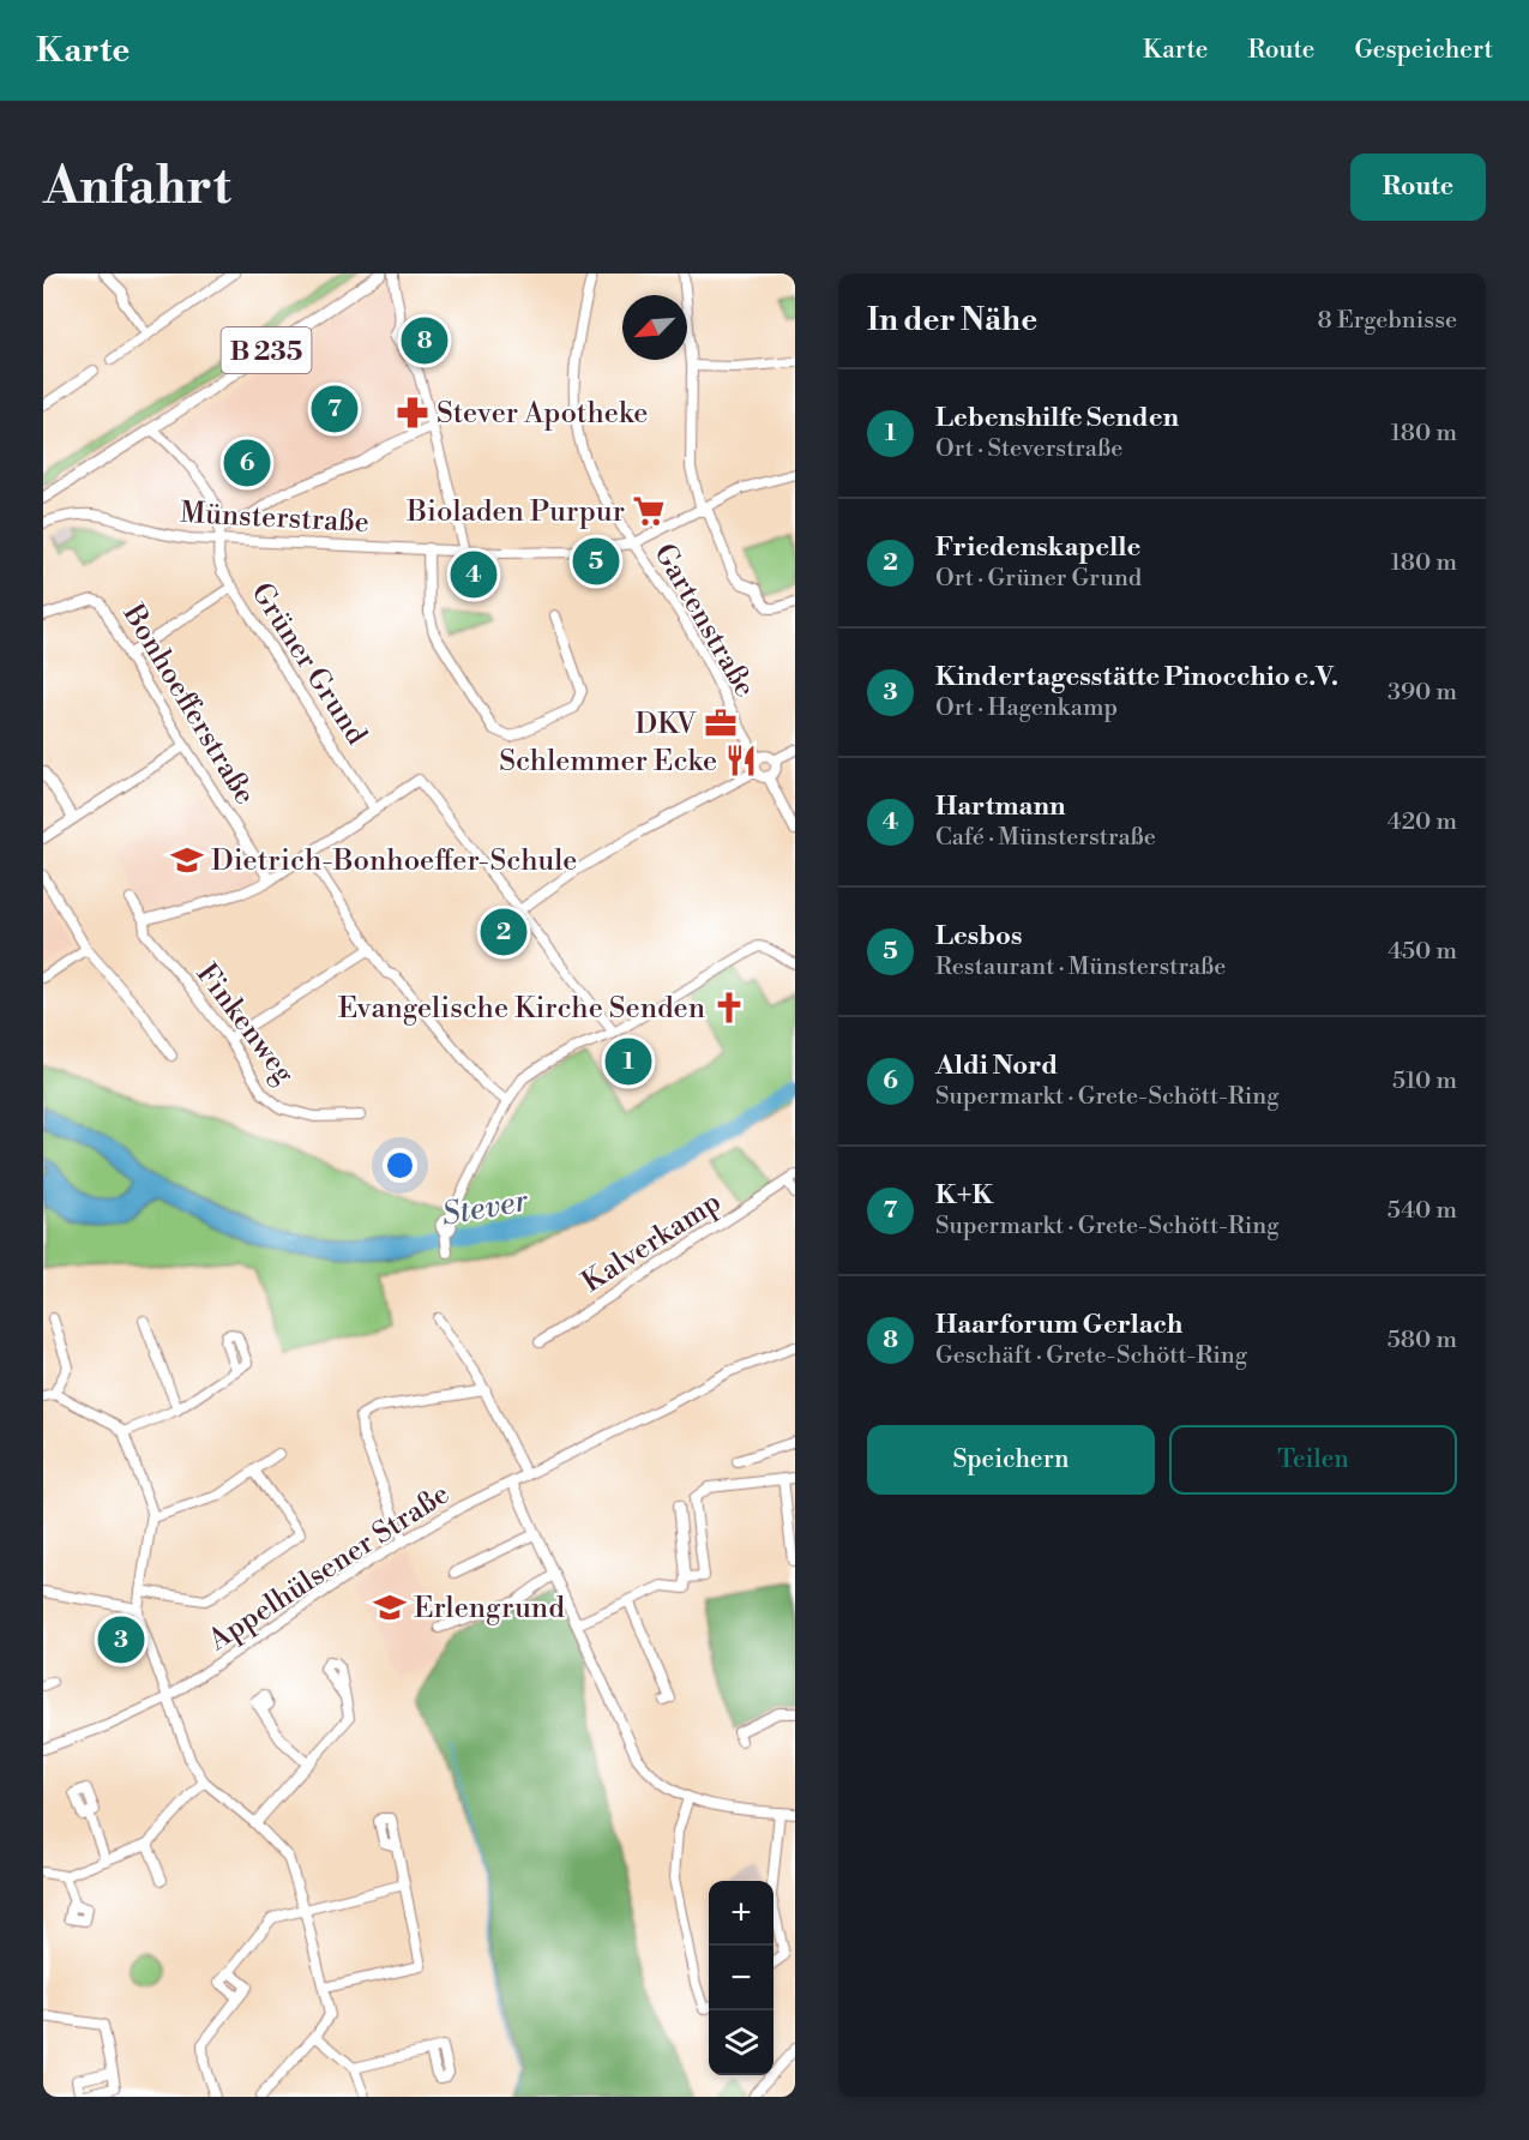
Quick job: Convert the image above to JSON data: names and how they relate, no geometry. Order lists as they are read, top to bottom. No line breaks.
{"streets":{"main road":["B 235"],"street":["Münsterstraße","Gartenstraße","Grüner Grund","Bonhoefferstraße","Finkenweg","Kalverkamp","Appelhülsener Straße"]},"crossings":[["Münsterstraße","Gartenstraße"],["Münsterstraße","Grüner Grund"]],"water":["Stever"],"places":{"pharmacy":["Stever Apotheke"],"supermarket":["Bioladen Purpur"],"office":["DKV"],"restaurant":["Schlemmer Ecke"],"school or university":["Dietrich-Bonhoeffer-Schule","Erlengrund"],"church":["Evangelische Kirche Senden"]},"north":"bottom left","page":{"header":"Karte","nav":["Karte","Route","Gespeichert"],"buttons":["Route",["Speichern","Teilen"]],"title":"Anfahrt","heading":["In der Nähe","8 Ergebnisse"],"pins":["8","7","6","5","4","2","1","3"],"list":[{"mark":"1","name":"Lebenshilfe Senden","note":"Ort · Steverstraße","value":"180 m"},{"mark":"2","name":"Friedenskapelle","note":"Ort · Grüner Grund","value":"180 m"},{"mark":"3","name":"Kindertagesstätte Pinocchio e.V.","note":"Ort · Hagenkamp","value":"390 m"},{"mark":"4","name":"Hartmann","note":"Café · Münsterstraße","value":"420 m"},{"mark":"5","name":"Lesbos","note":"Restaurant · Münsterstraße","value":"450 m"},{"mark":"6","name":"Aldi Nord","note":"Supermarkt · Grete-Schött-Ring","value":"510 m"},{"mark":"7","name":"K+K","note":"Supermarkt · Grete-Schött-Ring","value":"540 m"},{"mark":"8","name":"Haarforum Gerlach","note":"Geschäft · Grete-Schött-Ring","value":"580 m"}],"map_buttons":["+","−"]}}
